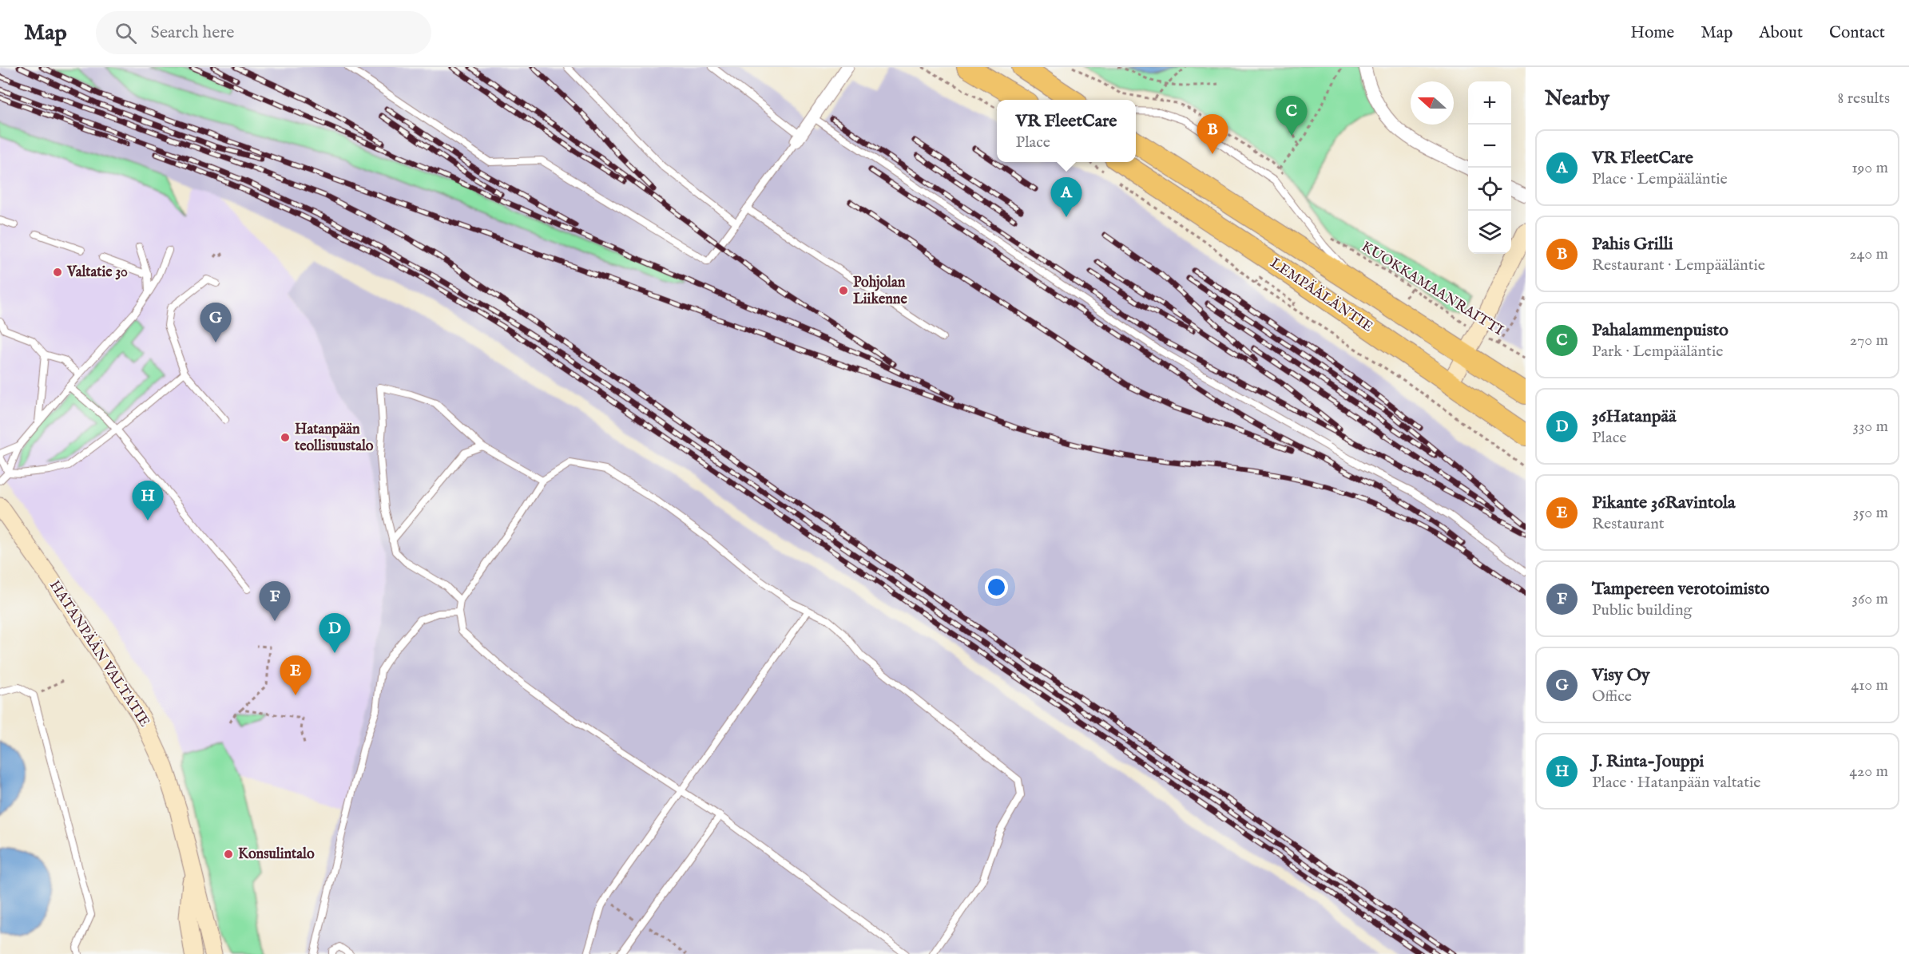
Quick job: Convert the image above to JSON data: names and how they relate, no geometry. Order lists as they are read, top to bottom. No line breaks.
{"streets":{"highway":["LEMPÄÄLÄNTIE"],"main road":["HATANPÄÄN VALTATIE"],"path":["KUOKKAMAANRAITTI"]},"places":["Valtatie 30","Pohjolan Liikenne","Hatanpään teollisuustalo","Konsulintalo"],"north":"left","page":{"header":"Map","search":"Search here","nav":["Home","Map","About","Contact"],"heading":["Nearby","8 results"],"map_buttons":["+","−"],"pins":["C","B","A","G","H","F","D","E"],"popup":["VR FleetCare","Place"],"list":[{"mark":"A","name":"VR FleetCare","note":"Place · Lempääläntie","value":"190 m"},{"mark":"B","name":"Pahis Grilli","note":"Restaurant · Lempääläntie","value":"240 m"},{"mark":"C","name":"Pahalammenpuisto","note":"Park · Lempääläntie","value":"270 m"},{"mark":"D","name":"36Hatanpää","note":"Place","value":"330 m"},{"mark":"E","name":"Pikante 36Ravintola","note":"Restaurant","value":"350 m"},{"mark":"F","name":"Tampereen verotoimisto","note":"Public building","value":"360 m"},{"mark":"G","name":"Visy Oy","note":"Office","value":"410 m"},{"mark":"H","name":"J. Rinta-Jouppi","note":"Place · Hatanpään valtatie","value":"420 m"}]}}
